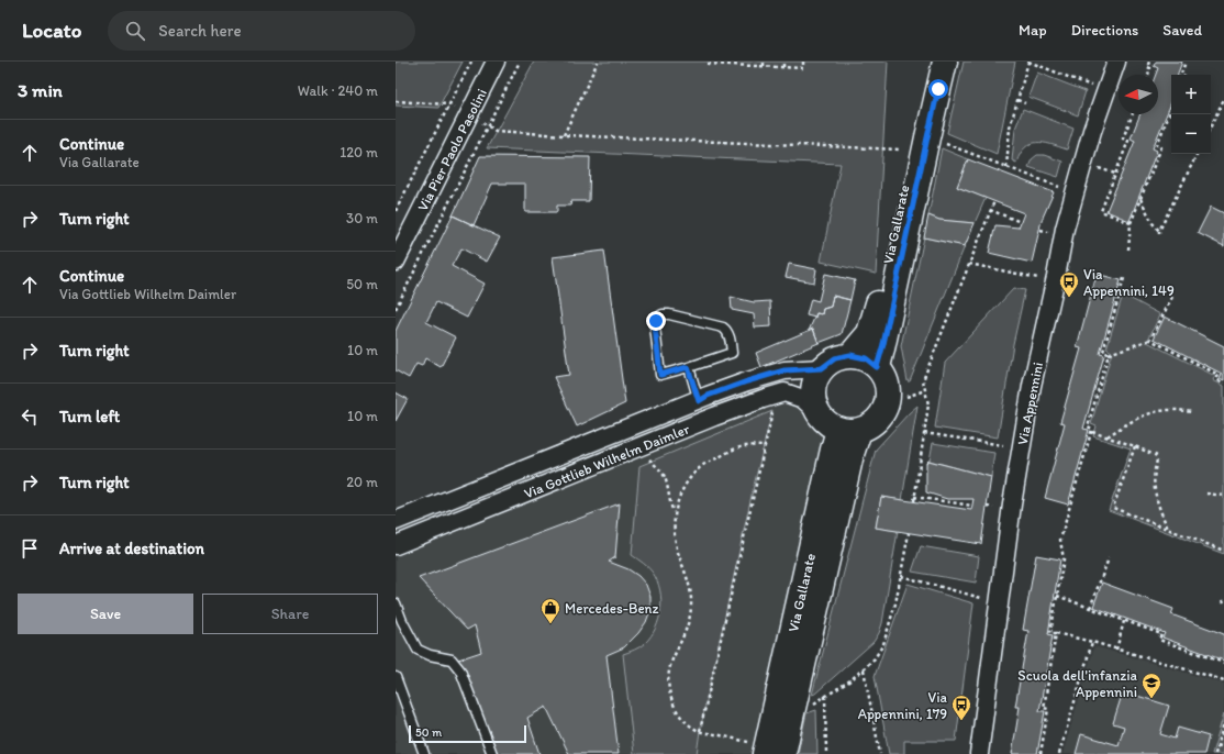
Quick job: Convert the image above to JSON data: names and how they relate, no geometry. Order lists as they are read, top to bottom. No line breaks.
{"streets":{"main road":["Via Gallarate"],"street":["Via Pier Paolo Pasolini","Via Appennini","Via Gottlieb Wilhelm Daimler"]},"crossings":[["Via Gallarate","Via Gottlieb Wilhelm Daimler"]],"places":{"bus stop":["Via Appennini, 149","Via Appennini, 179"],"shop":["Mercedes-Benz"],"school or university":["Scuola dell'infanzia Appennini"]},"scale_bar":"50 m","north":"left","page":{"header":"Locato","search":"Search here","nav":["Map","Directions","Saved"],"heading":["3 min","Walk · 240 m"],"map_buttons":["+","−"],"list":[["Continue","Via Gallarate","120 m"],["Turn right","30 m"],["Continue","Via Gottlieb Wilhelm Daimler","50 m"],["Turn right","10 m"],["Turn left","10 m"],["Turn right","20 m"],"Arrive at destination"],"buttons":["Save","Share"],"scale":"50 m"}}
